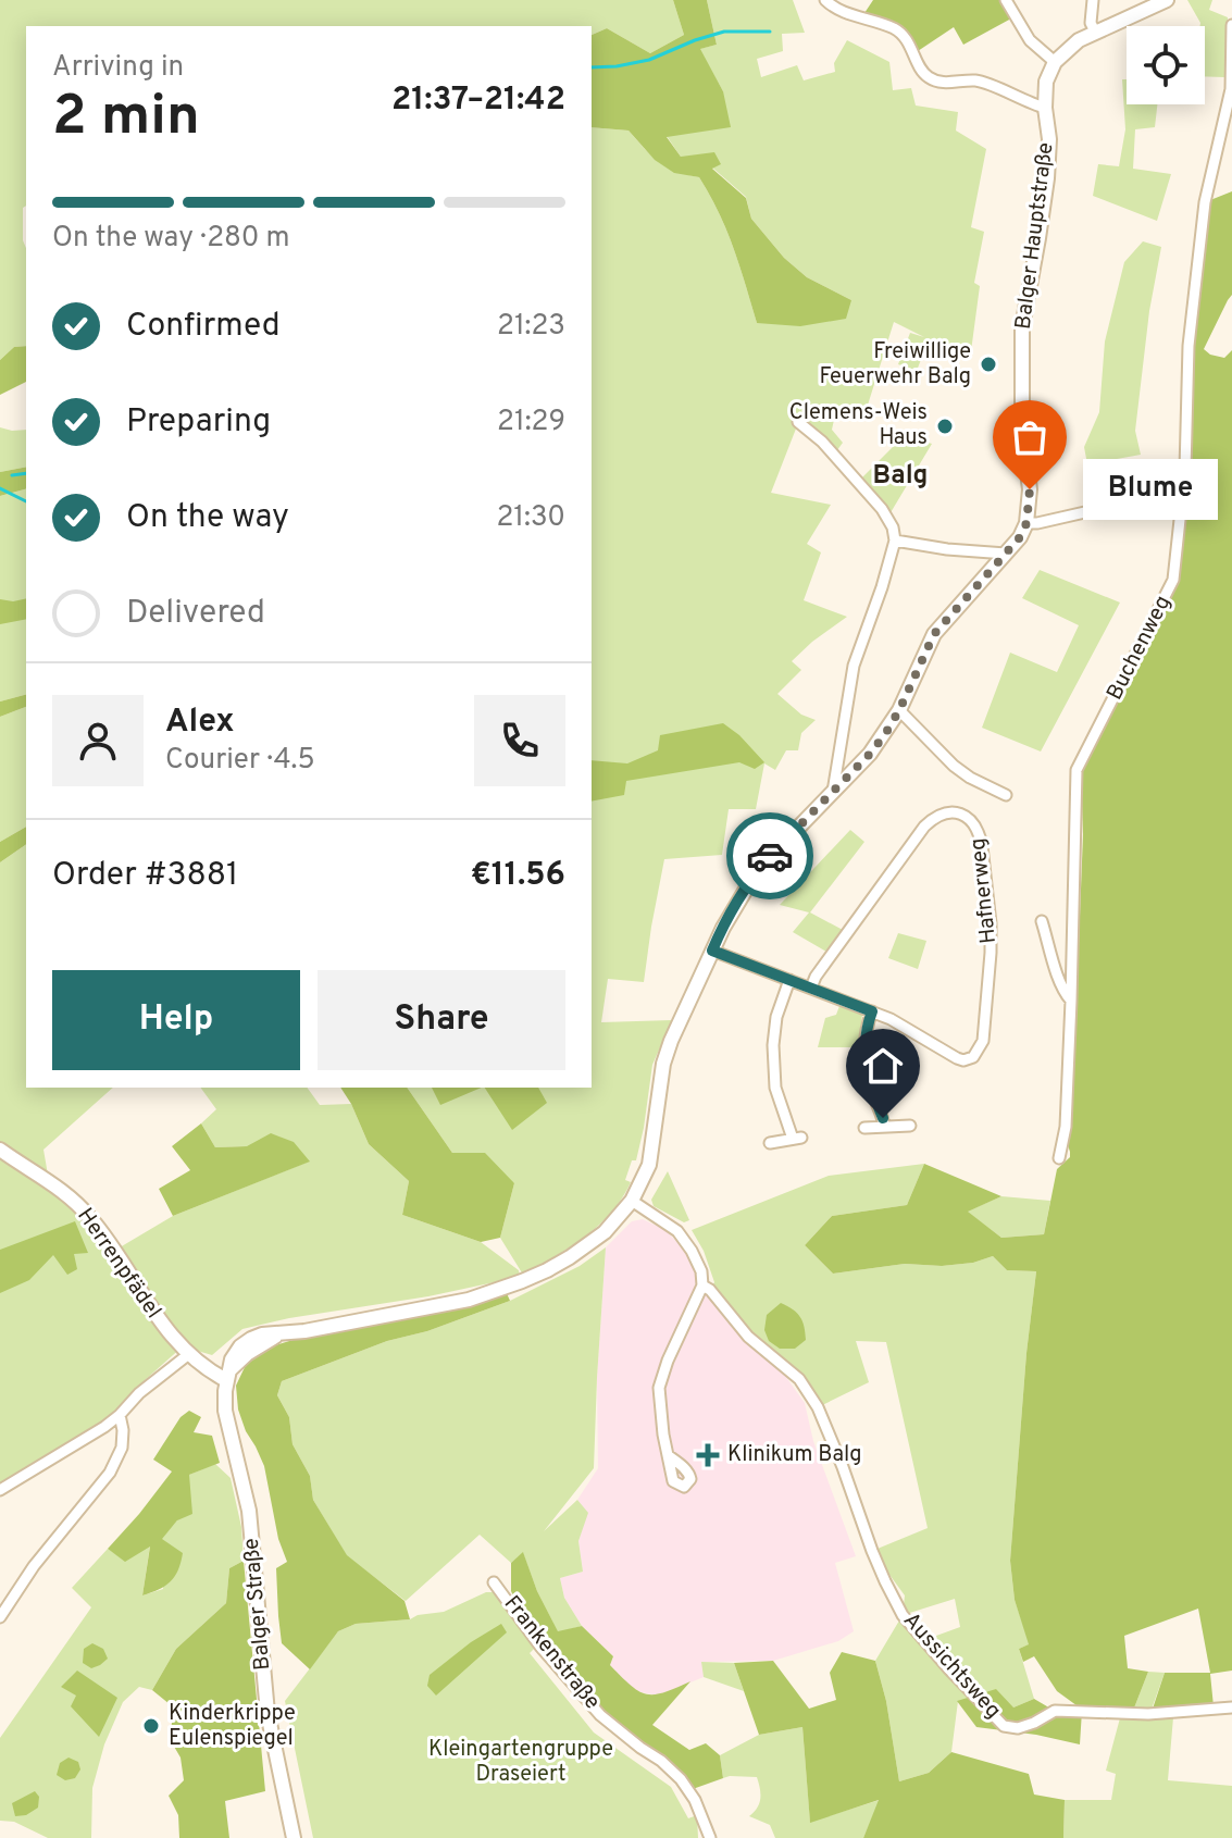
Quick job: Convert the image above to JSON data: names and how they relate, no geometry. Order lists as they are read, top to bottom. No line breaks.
{"streets":{"street":["Balger Hauptstraße","Buchenweg","Hafnerweg","Herrenpfädel","Balger Straße","Frankenstraße","Aussichtsweg"]},"crossings":[["Herrenpfädel","Balger Straße"]],"districts":["Balg"],"parks":["Kleingartengruppe Draseiert"],"places":{"other":["Freiwillige Feuerwehr Balg","Clemens-Weis Haus","Blume","Kinderkrippe Eulenspiegel"],"health":["Klinikum Balg"]},"page":{"heading":["2 min","Arriving in","21:37–21:42"],"panel":["Alex","Courier · 4.5","Order #3881","€11.56"],"bar":"On the way · 280 m","list":[["Confirmed","21:23"],["Preparing","21:29"],["On the way","21:30"],"Delivered"],"bubble":"Blume","buttons":["Help","Share"]}}
